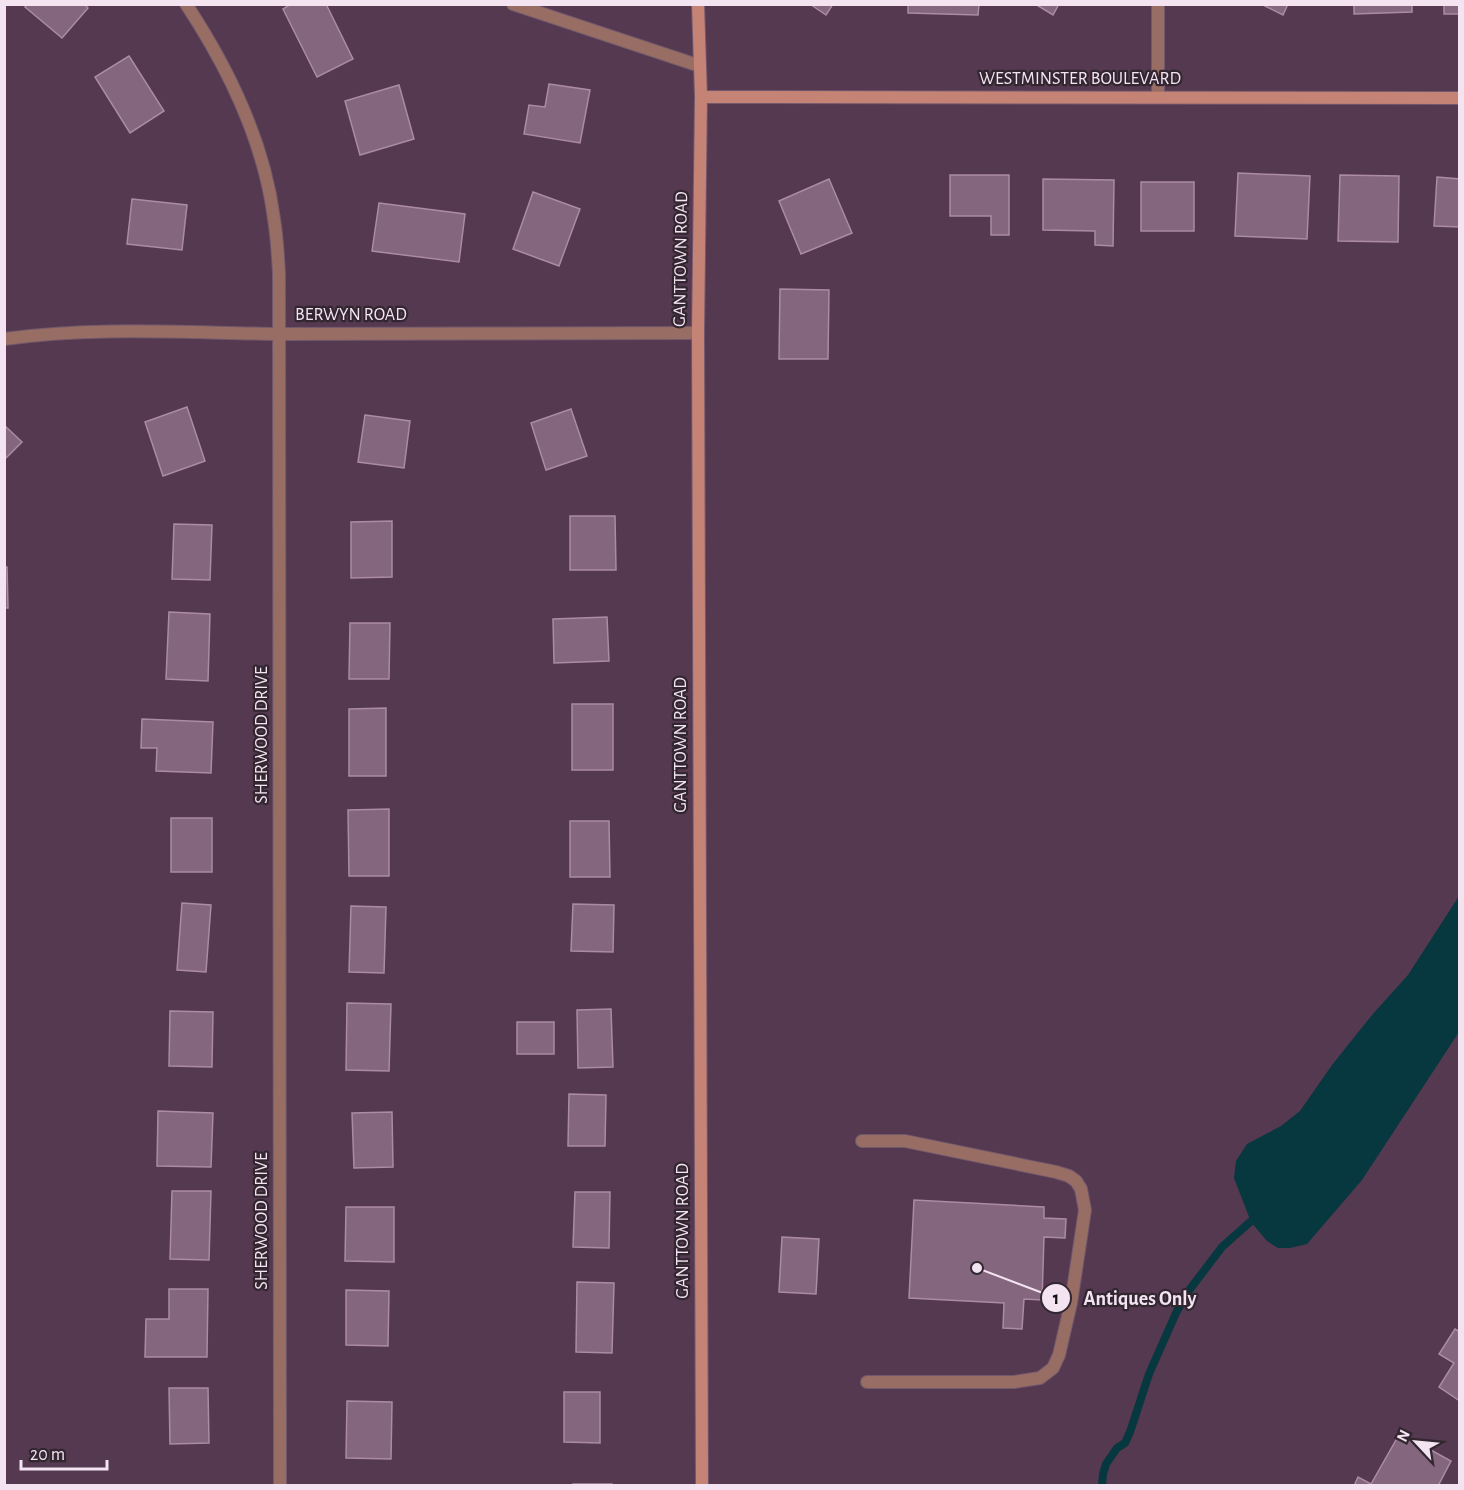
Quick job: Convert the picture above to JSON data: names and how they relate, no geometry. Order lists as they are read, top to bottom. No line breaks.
{"streets":{"street":["WESTMINSTER BOULEVARD","GANTTOWN ROAD","BERWYN ROAD","SHERWOOD DRIVE"]},"crossings":[["WESTMINSTER BOULEVARD","GANTTOWN ROAD"],["GANTTOWN ROAD","BERWYN ROAD"],["BERWYN ROAD","SHERWOOD DRIVE"]],"places":["Antiques Only"],"scale_bar":"20 m","north":"top left"}
